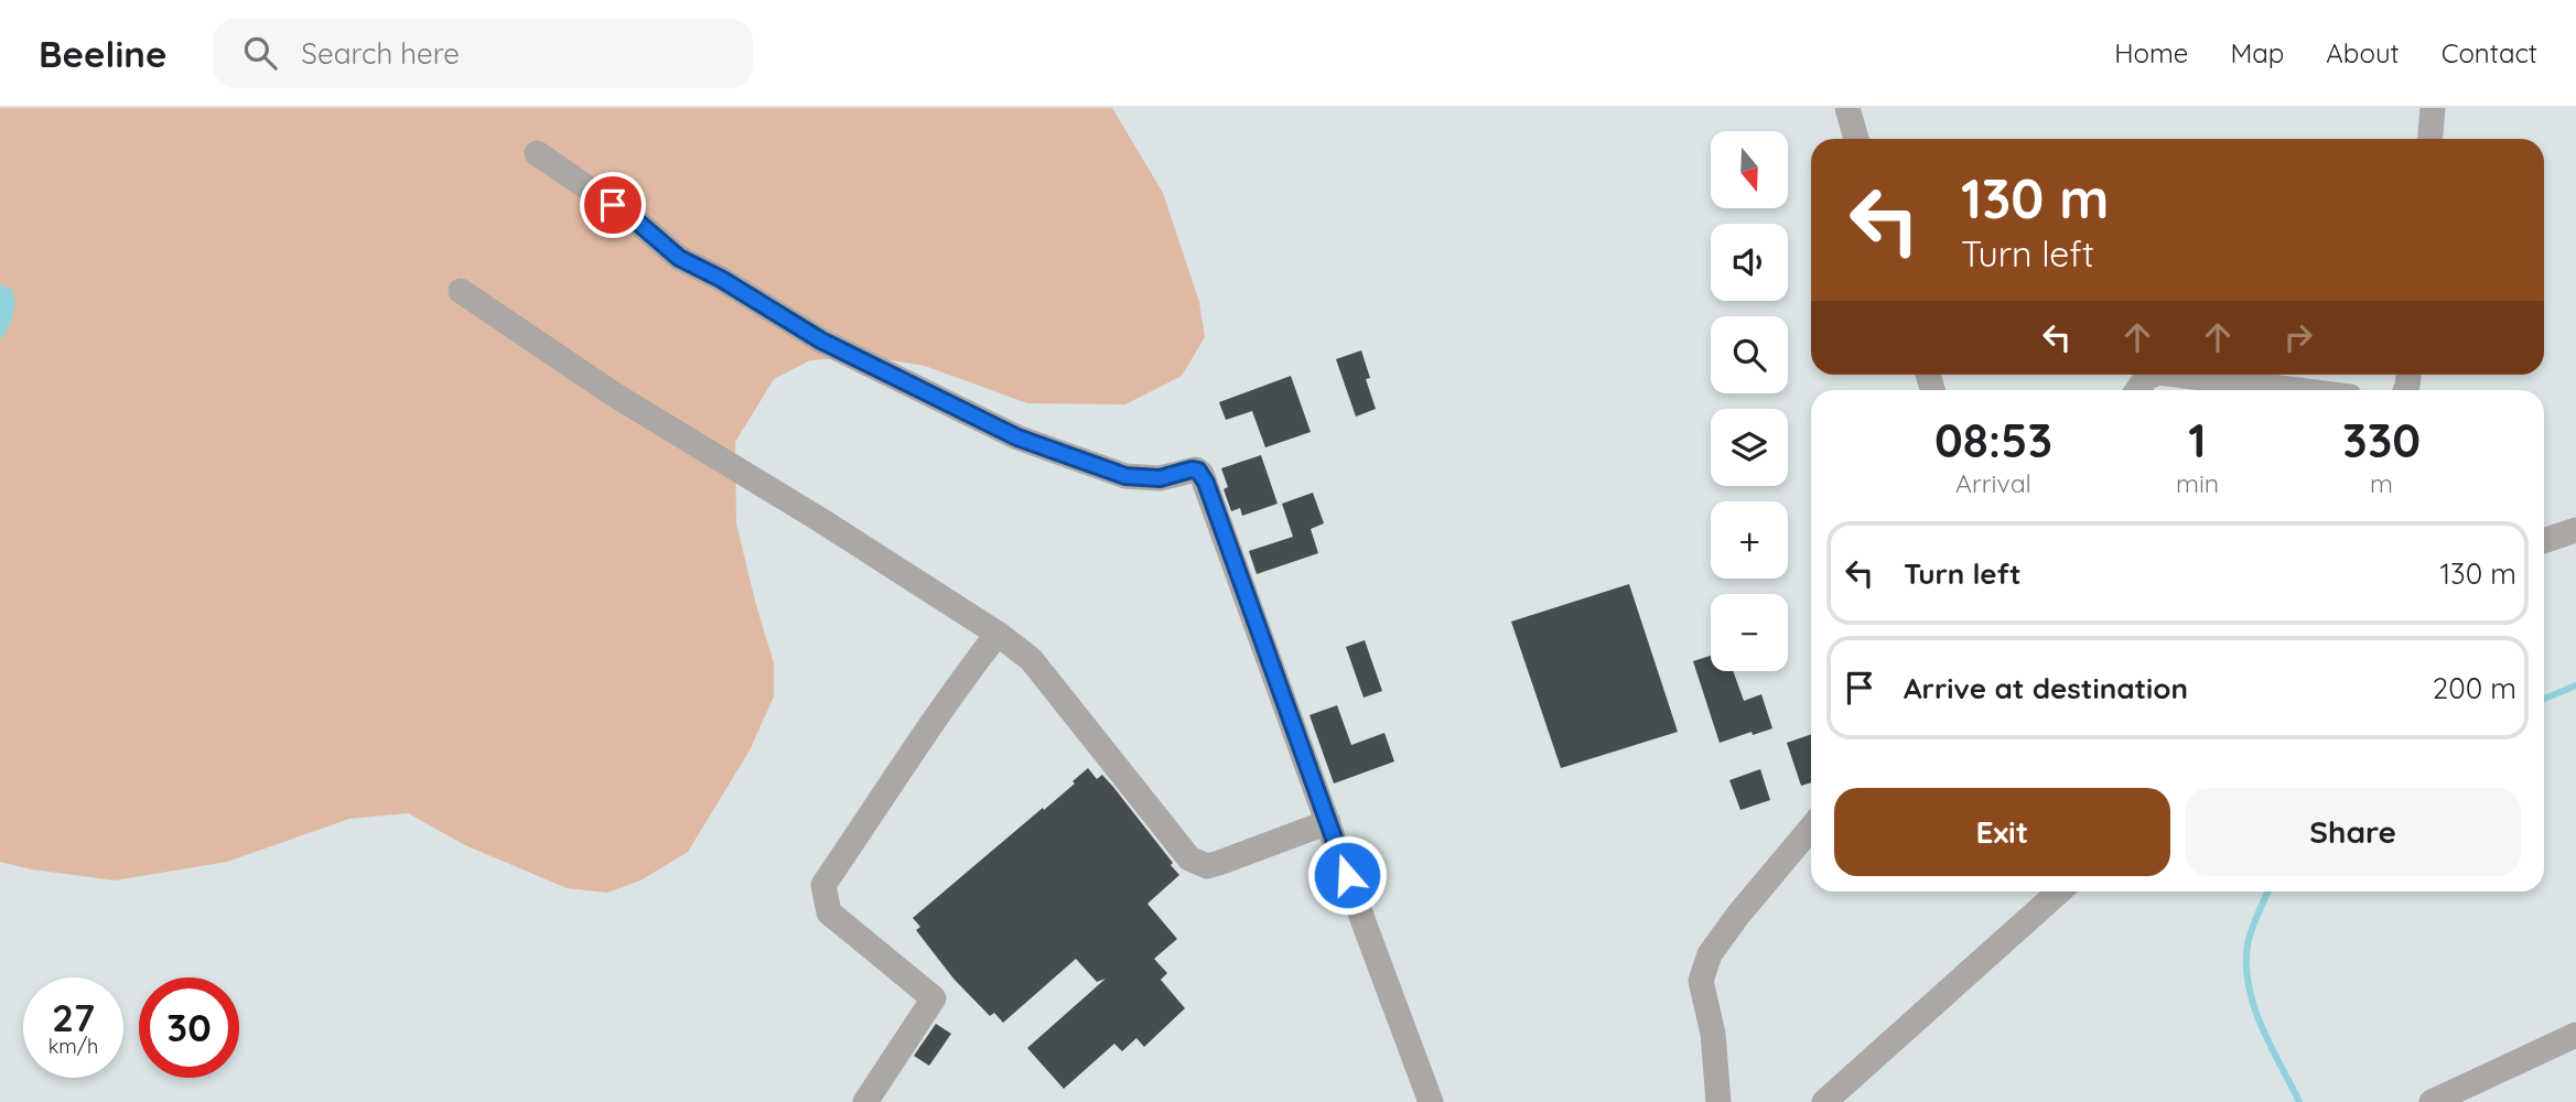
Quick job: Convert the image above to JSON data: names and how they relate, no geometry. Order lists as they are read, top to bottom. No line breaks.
{"north":"bottom","page":{"header":"Beeline","search":"Search here","nav":["Home","Map","About","Contact"],"map_buttons":["+","−"],"turn":["130 m","Turn left"],"eta":["08:53","Arrival","1","min","330","m"],"list":[{"name":"Turn left","value":"130 m"},{"name":"Arrive at destination","value":"200 m"}],"buttons":["Exit","Share"],"speed":"27 km/h","limit":"30"}}
